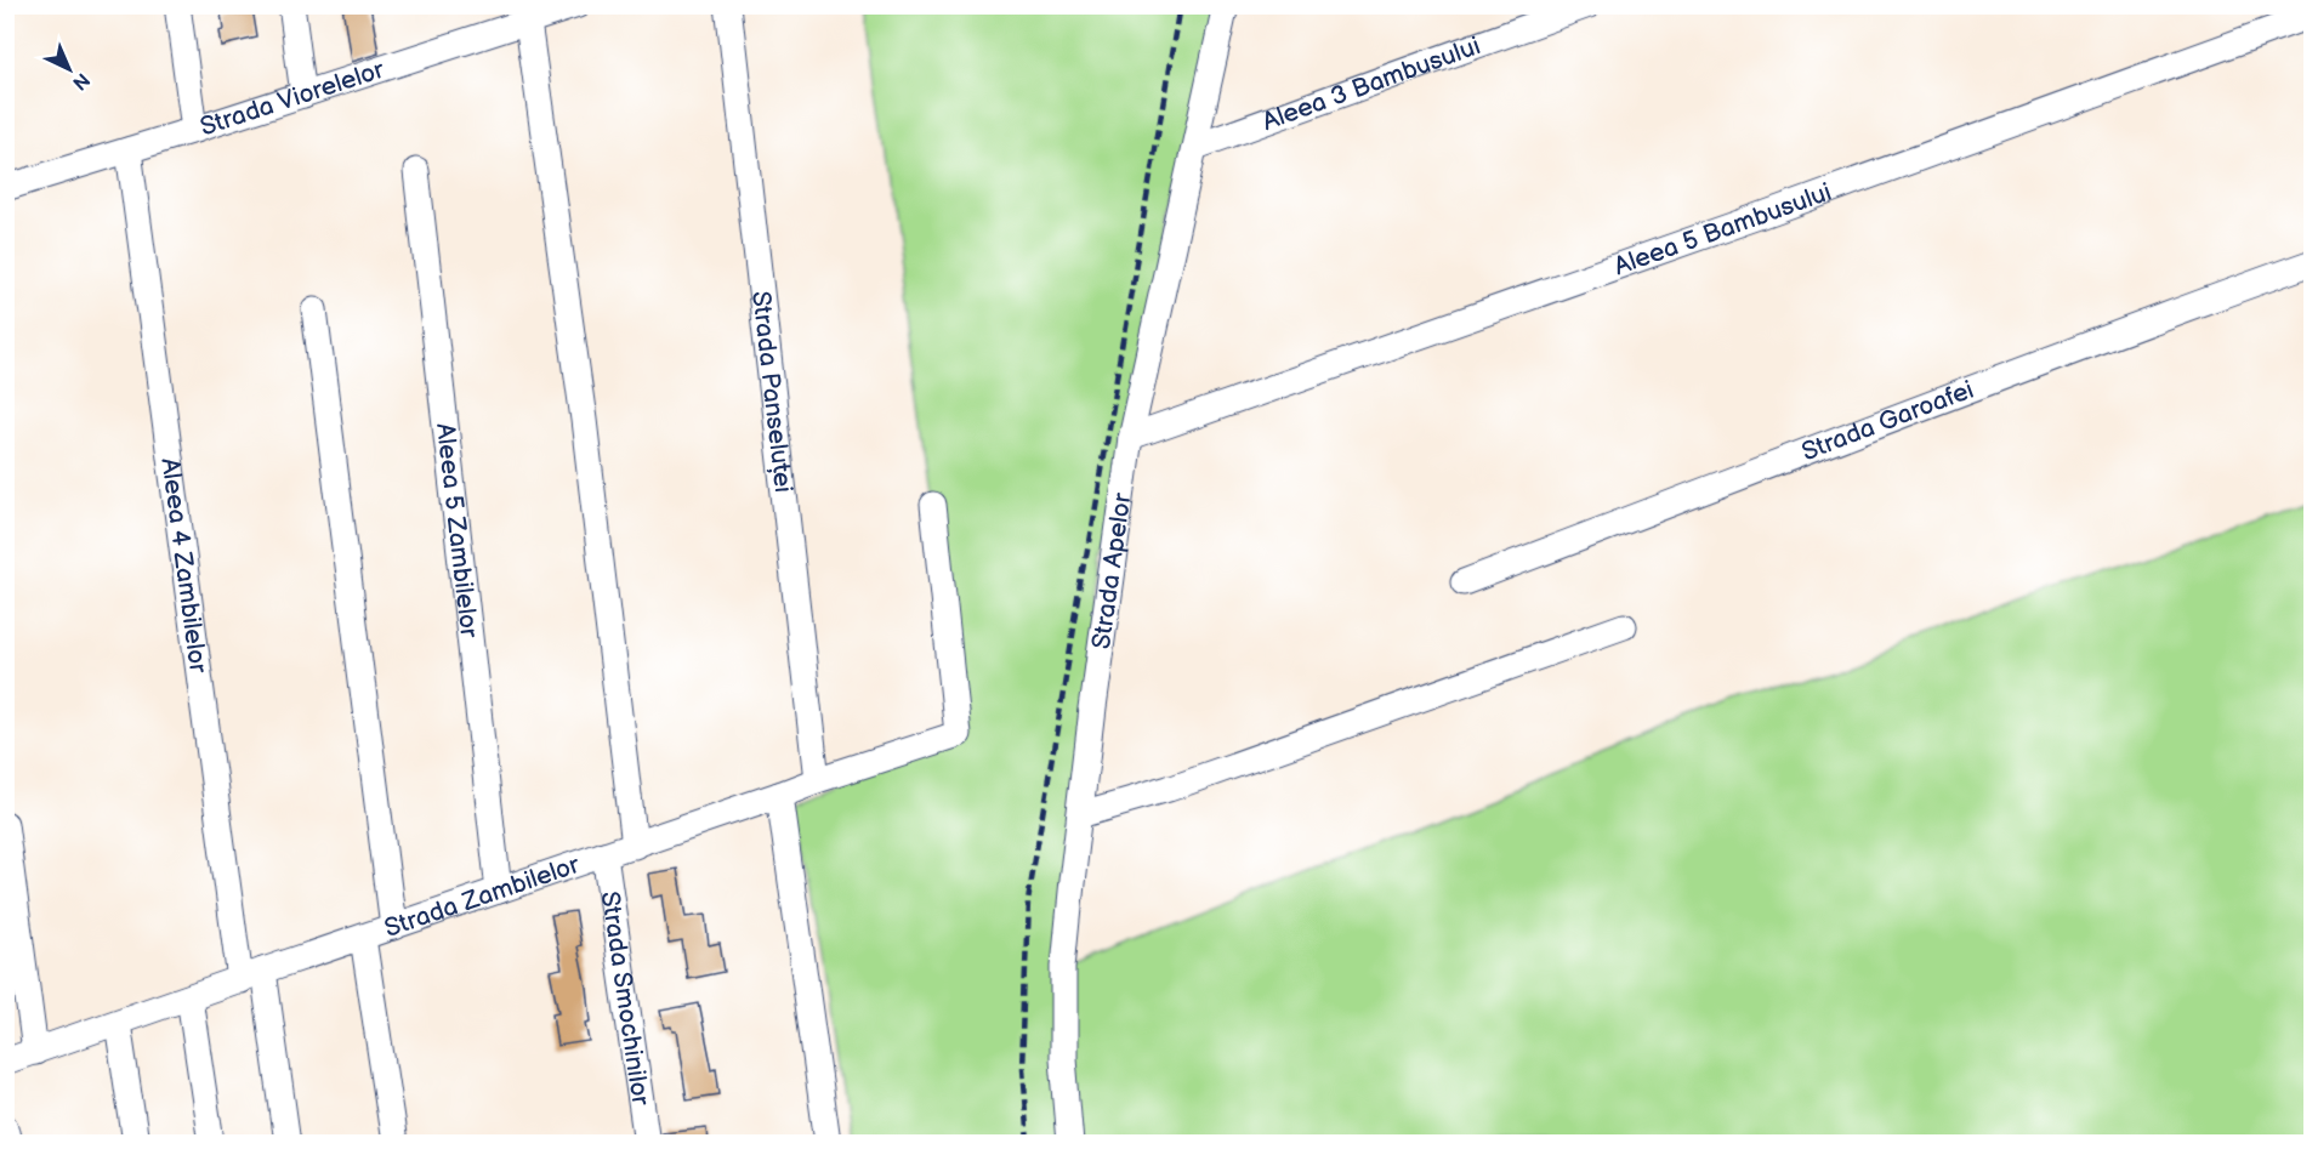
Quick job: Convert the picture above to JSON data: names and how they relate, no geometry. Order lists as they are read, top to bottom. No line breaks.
{"streets":{"street":["Aleea 3 Bambusului","Strada Viorelelor","Aleea 5 Bambusului","Strada Panseluței","Strada Garoafei","Aleea 5 Zambilelor","Aleea 4 Zambilelor","Strada Apelor","Strada Zambilelor","Strada Smochinilor"]},"crossings":[["Aleea 3 Bambusului","Strada Apelor"],["Strada Viorelelor","Aleea 4 Zambilelor"],["Aleea 5 Bambusului","Strada Apelor"],["Strada Panseluței","Strada Zambilelor"],["Aleea 5 Zambilelor","Strada Zambilelor"],["Aleea 4 Zambilelor","Strada Zambilelor"],["Strada Zambilelor","Strada Smochinilor"]],"north":"bottom right"}
